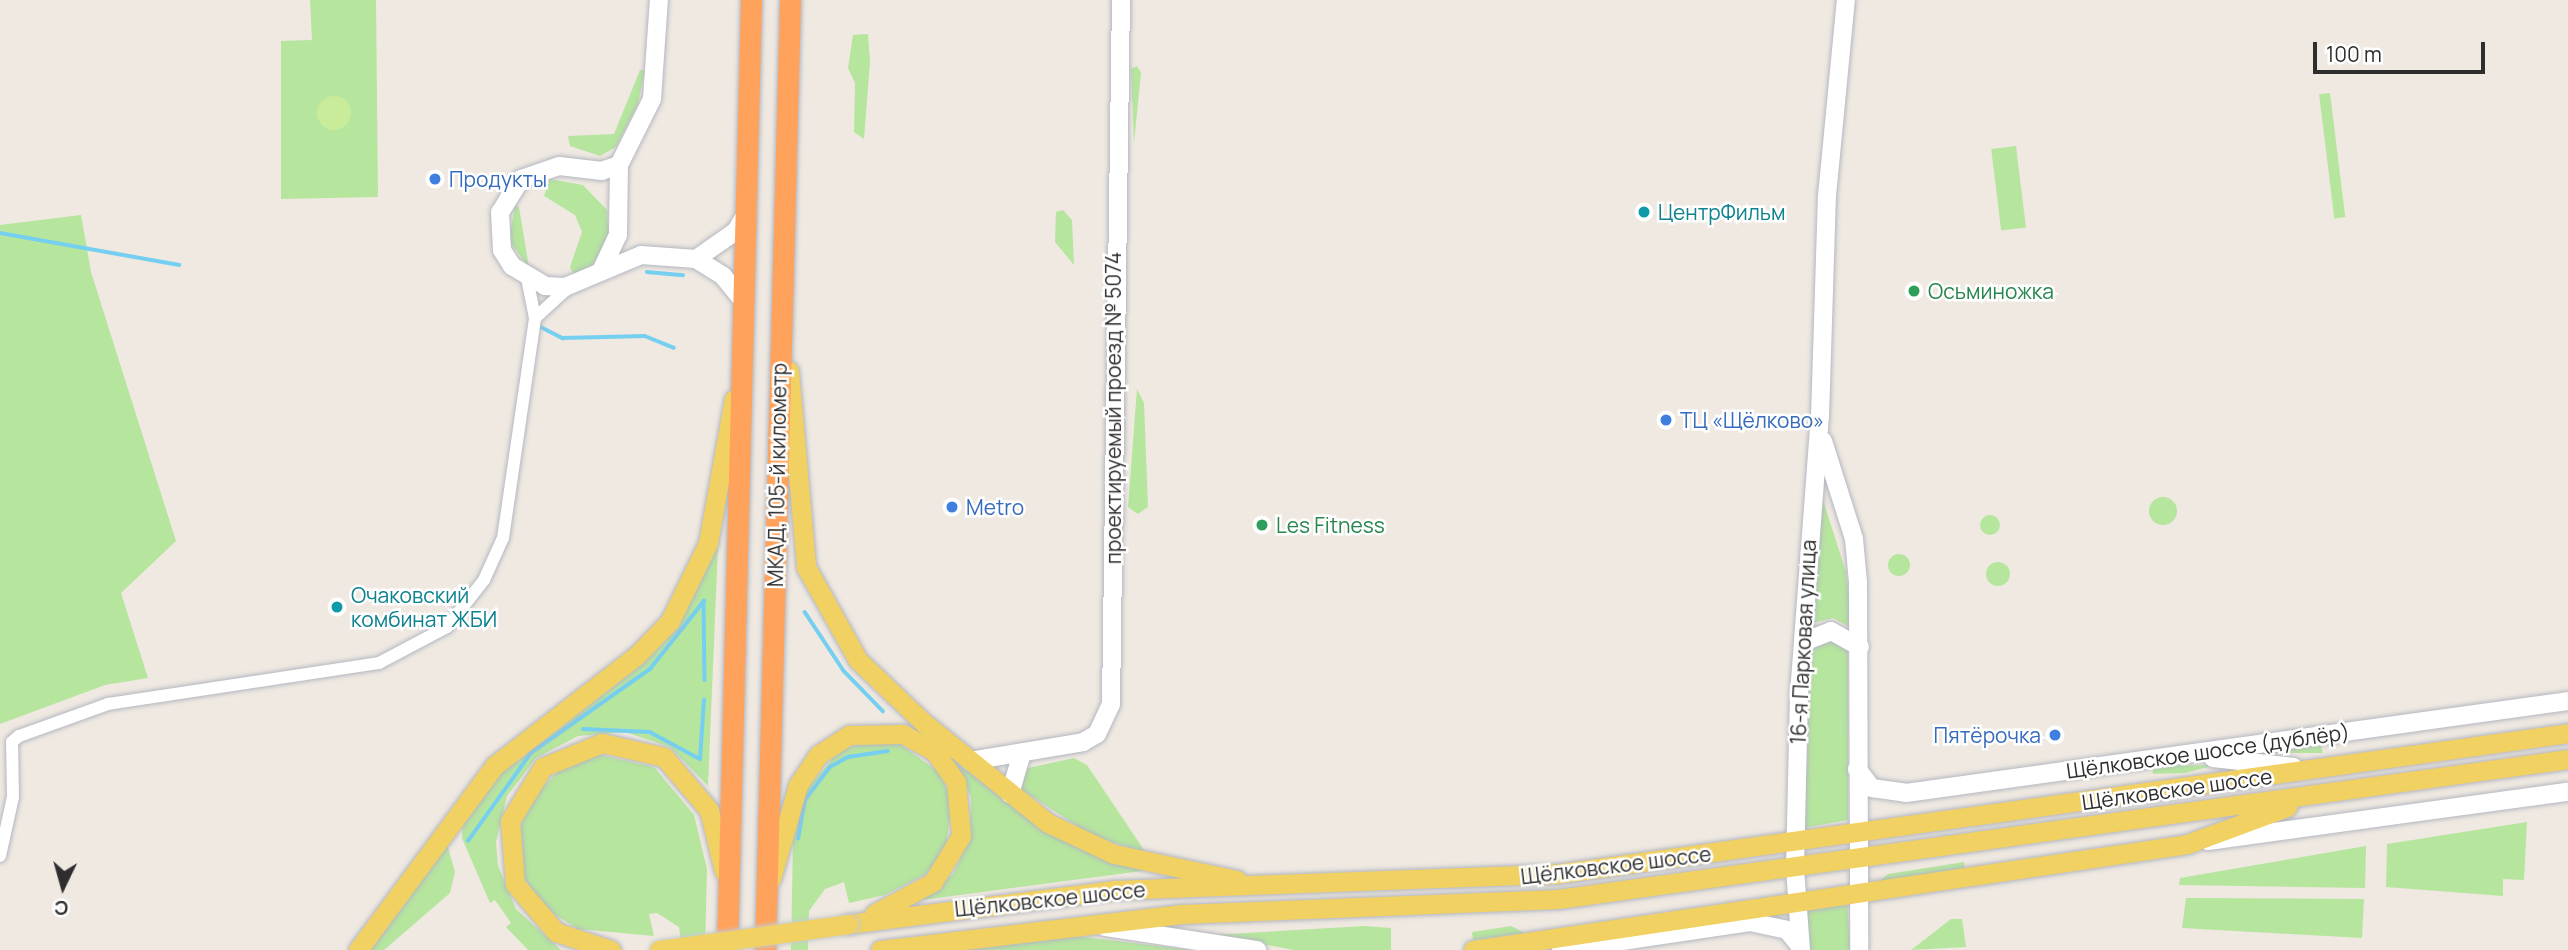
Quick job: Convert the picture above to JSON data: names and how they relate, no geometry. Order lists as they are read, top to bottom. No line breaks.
{"streets":{"highway":["МКАД, 105-й километр"],"main road":["Щёлковское шоссе"],"street":["проектируемый проезд № 5074","16-я Парковая улица","Щёлковское шоссе (дублёр)"]},"crossings":[["16-я Парковая улица","Щёлковское шоссе (дублёр)"],["16-я Парковая улица","Щёлковское шоссе"]],"places":["Продукты","ЦентрФильм","Осьминожка","ТЦ «Щёлково»","Metro","Les Fitness","Очаковский комбинат ЖБИ","Пятёрочка"],"scale_bar":"100 m","north":"bottom"}
